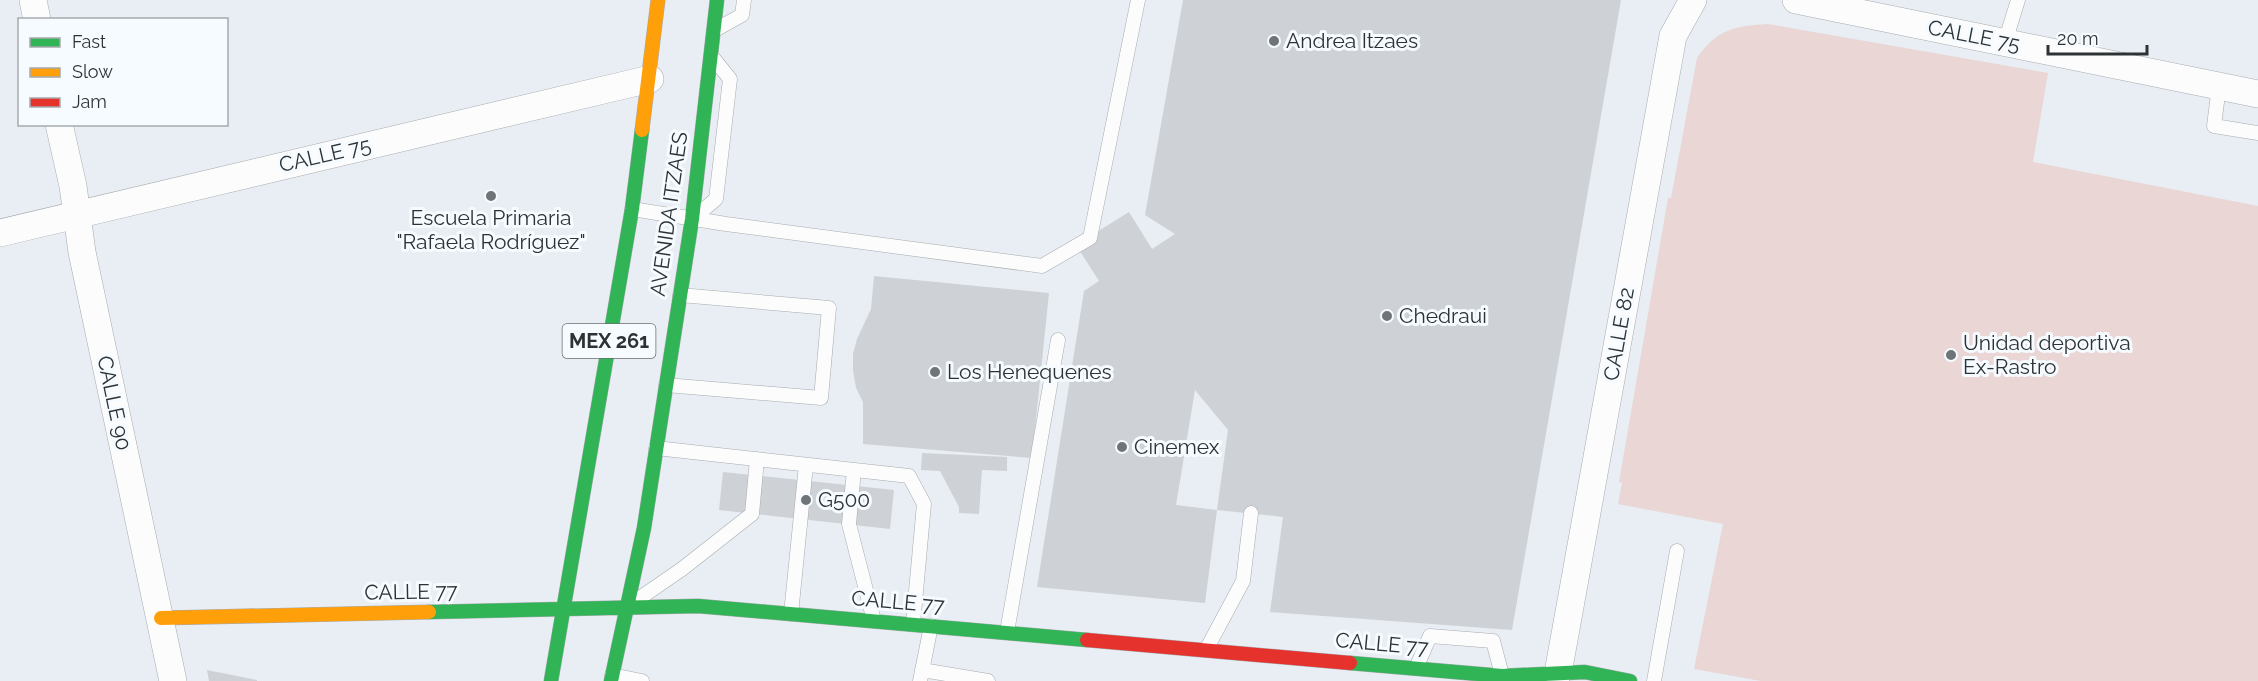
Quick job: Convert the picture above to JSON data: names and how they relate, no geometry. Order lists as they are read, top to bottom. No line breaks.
{"streets":{"street":["CALLE 75","AVENIDA ITZAES","CALLE 82","MEX 261","CALLE 90","CALLE 77"]},"crossings":[["CALLE 75","AVENIDA ITZAES"],["CALLE 75","CALLE 90"],["AVENIDA ITZAES","CALLE 77"],["CALLE 82","CALLE 77"],["CALLE 90","CALLE 77"]],"places":["Andrea Itzaes","Escuela Primaria \"Rafaela Rodríguez\"","Chedraui","Unidad deportiva Ex-Rastro","Los Henequenes","Cinemex","G500"],"legend":["Fast","Slow","Jam"],"scale_bar":"20 m"}
